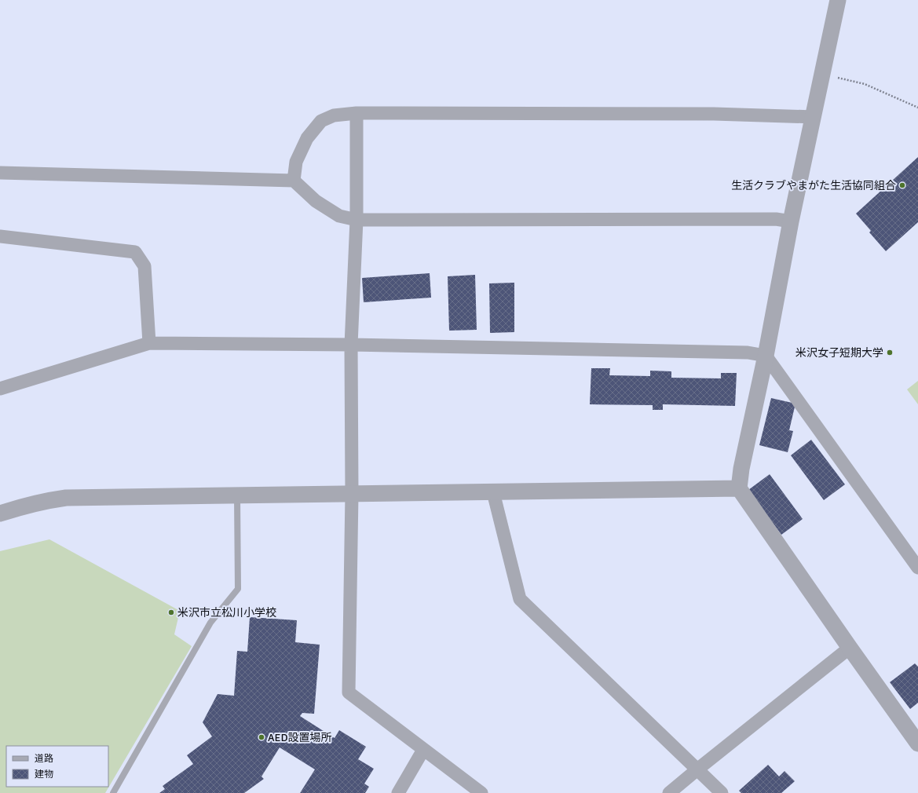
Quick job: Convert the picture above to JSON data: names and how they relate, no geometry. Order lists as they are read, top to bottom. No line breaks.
{"places":["生活クラブやまがた生活協同組合","米沢女子短期大学","米沢市立松川小学校","AED設置場所"],"legend":["道路","建物"]}
